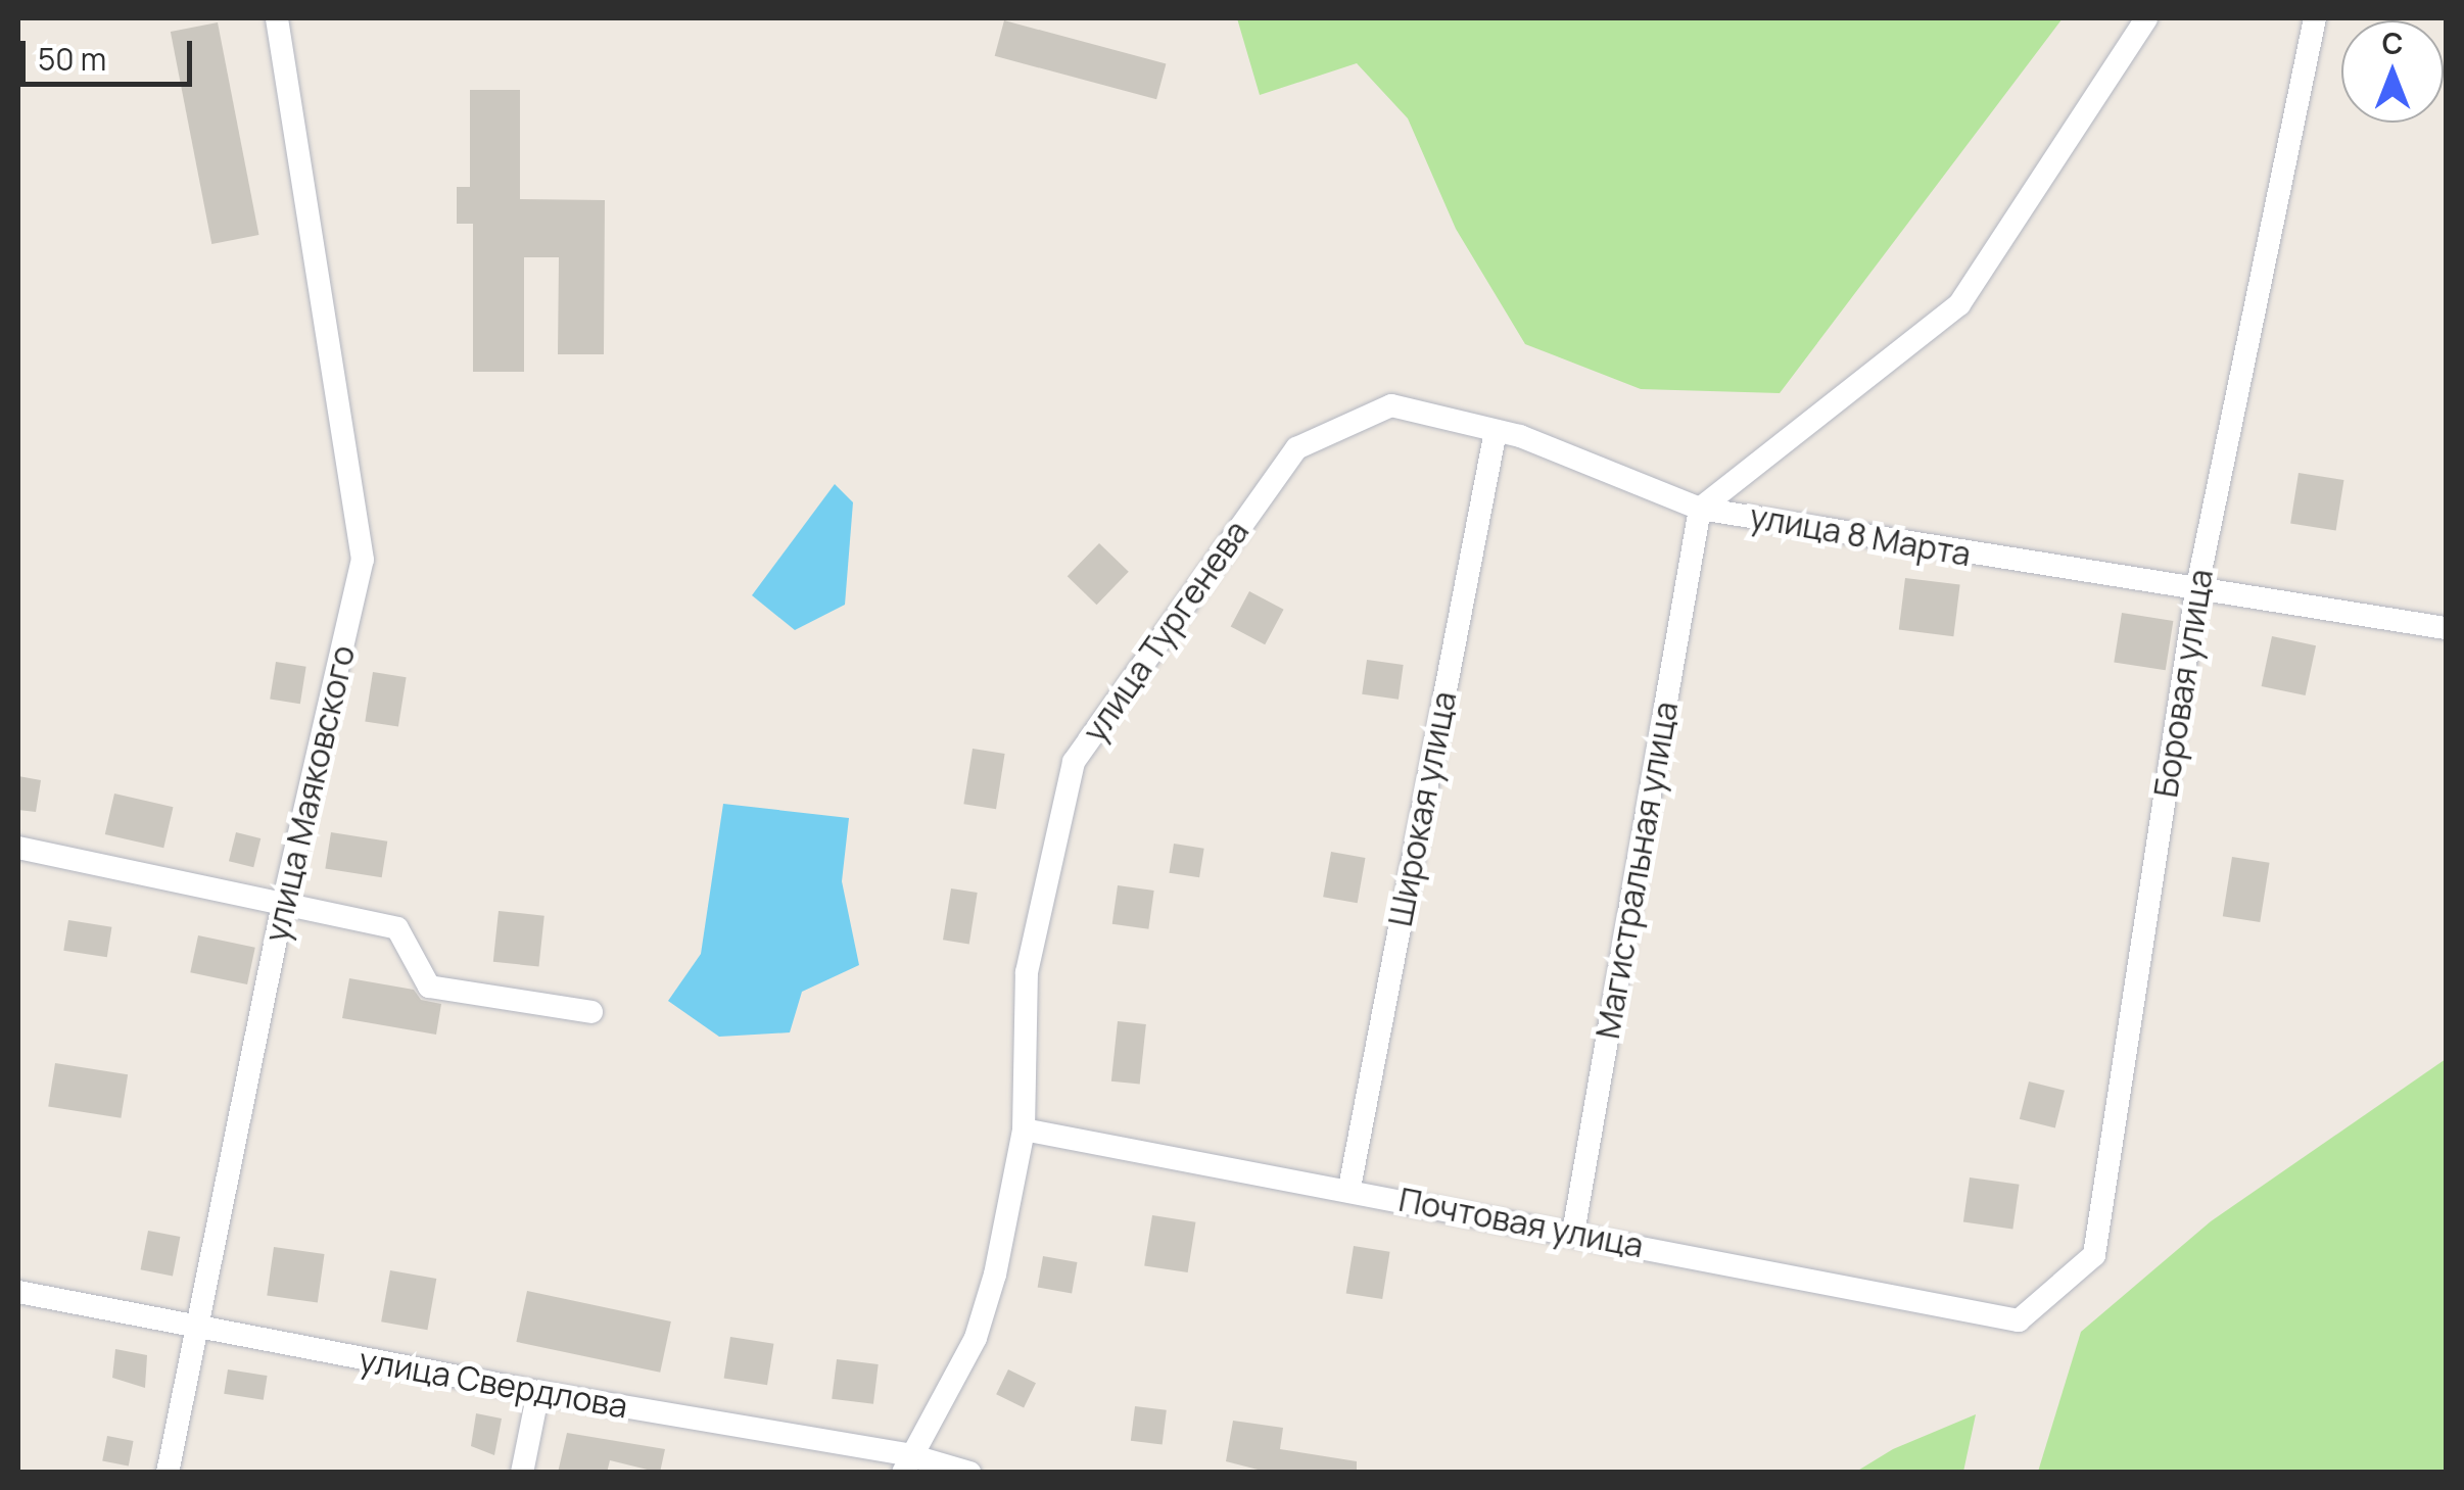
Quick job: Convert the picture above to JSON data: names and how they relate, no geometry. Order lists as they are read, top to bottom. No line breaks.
{"streets":{"street":["улица 8 Марта","улица Тургенева","Боровая улица","улица Маяковского","Широкая улица","Магистральная улица","Почтовая улица","улица Свердлова"]},"crossings":[["улица 8 Марта","улица Тургенева"],["улица 8 Марта","Боровая улица"],["улица 8 Марта","Широкая улица"],["улица 8 Марта","Магистральная улица"],["улица Тургенева","Почтовая улица"],["улица Тургенева","улица Свердлова"],["Боровая улица","Почтовая улица"],["улица Маяковского","улица Свердлова"],["Широкая улица","Почтовая улица"],["Магистральная улица","Почтовая улица"]],"scale_bar":"50 m","north":"top"}
